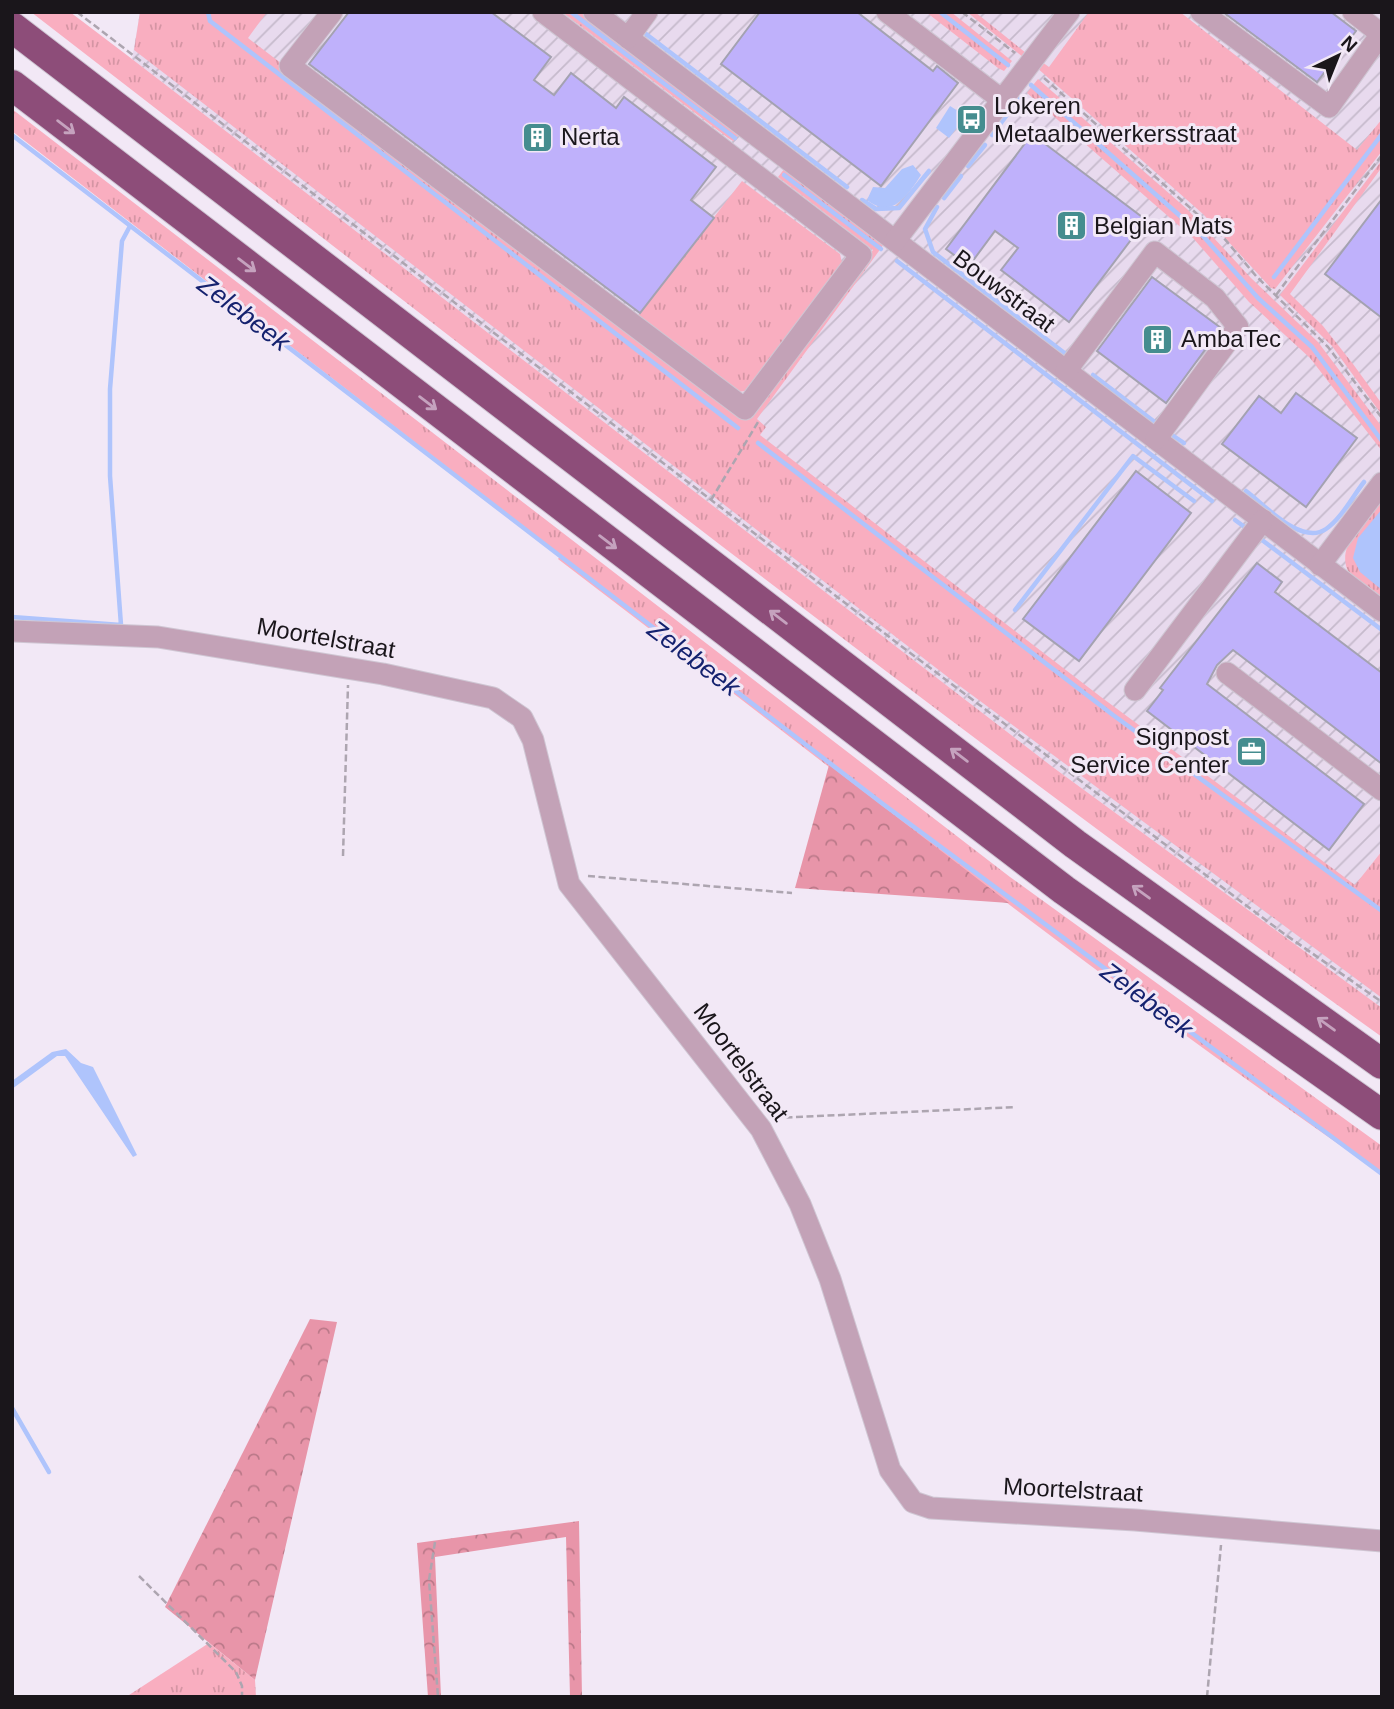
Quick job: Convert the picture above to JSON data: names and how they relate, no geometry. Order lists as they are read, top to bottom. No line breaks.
{"streets":{"street":["Bouwstraat","Moortelstraat"]},"water":["Zelebeek"],"places":{"bus stop":["Lokeren Metaalbewerkersstraat"],"building":["Nerta","Belgian Mats","AmbaTec"],"office":["Signpost Service Center"]},"north":"top right"}
